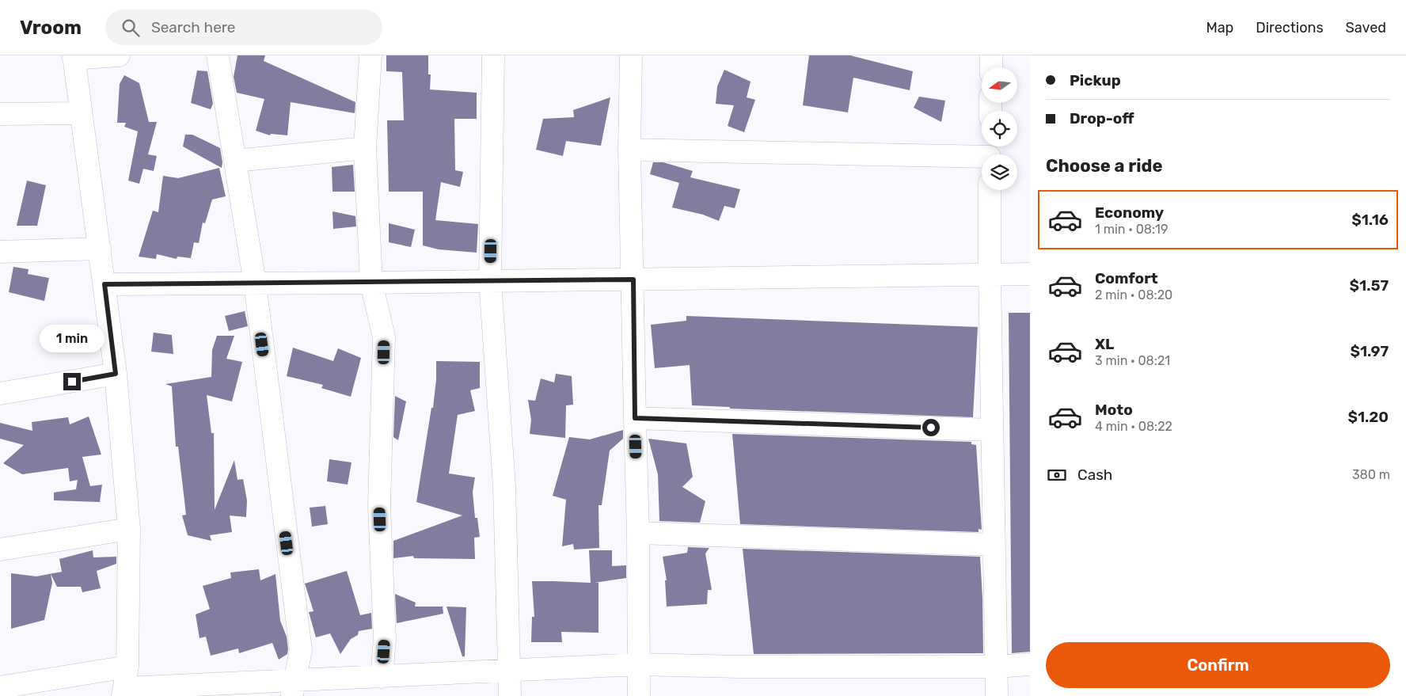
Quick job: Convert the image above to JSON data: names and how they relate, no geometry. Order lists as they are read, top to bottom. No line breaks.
{"north":"left","page":{"header":"Vroom","search":"Search here","nav":["Map","Directions","Saved"],"banner":["Pickup","Drop-off"],"heading":"Choose a ride","list":[{"name":"Economy","note":"1 min · 08:19","value":"$1.16"},{"name":"Comfort","note":"2 min · 08:20","value":"$1.57"},{"name":"XL","note":"3 min · 08:21","value":"$1.97"},{"name":"Moto","note":"4 min · 08:22","value":"$1.20"}],"bubble":"1 min","pay":["Cash","380 m"],"buttons":"Confirm"}}
